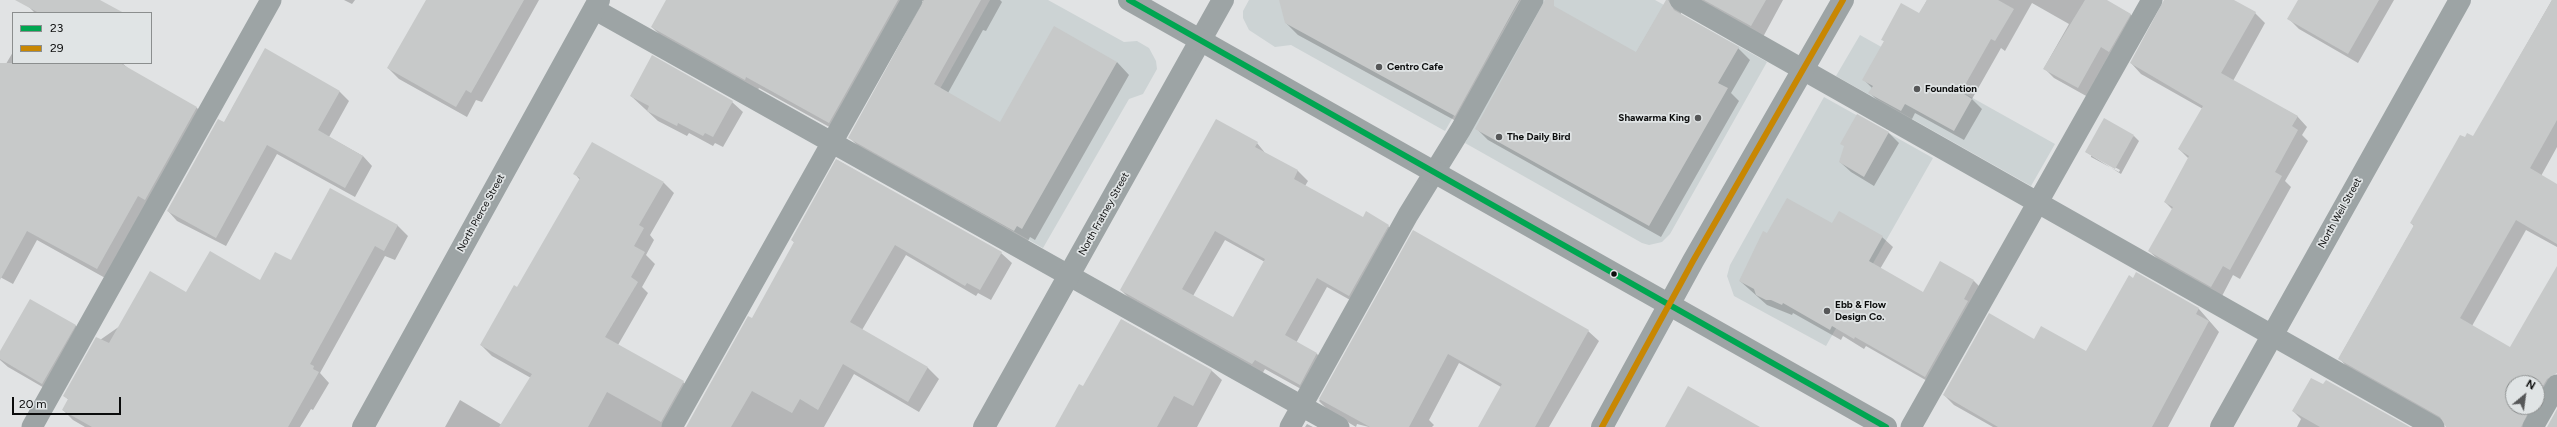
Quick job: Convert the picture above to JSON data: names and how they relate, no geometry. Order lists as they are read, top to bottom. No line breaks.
{"streets":{"street":["North Pierce Street","North Weil Street","North Fratney Street"]},"places":["Centro Cafe","Foundation","Shawarma King","The Daily Bird","Ebb & Flow Design Co."],"lines":["transit line 23","transit line 29"],"legend":["23","29"],"scale_bar":"20 m","north":"top right"}
